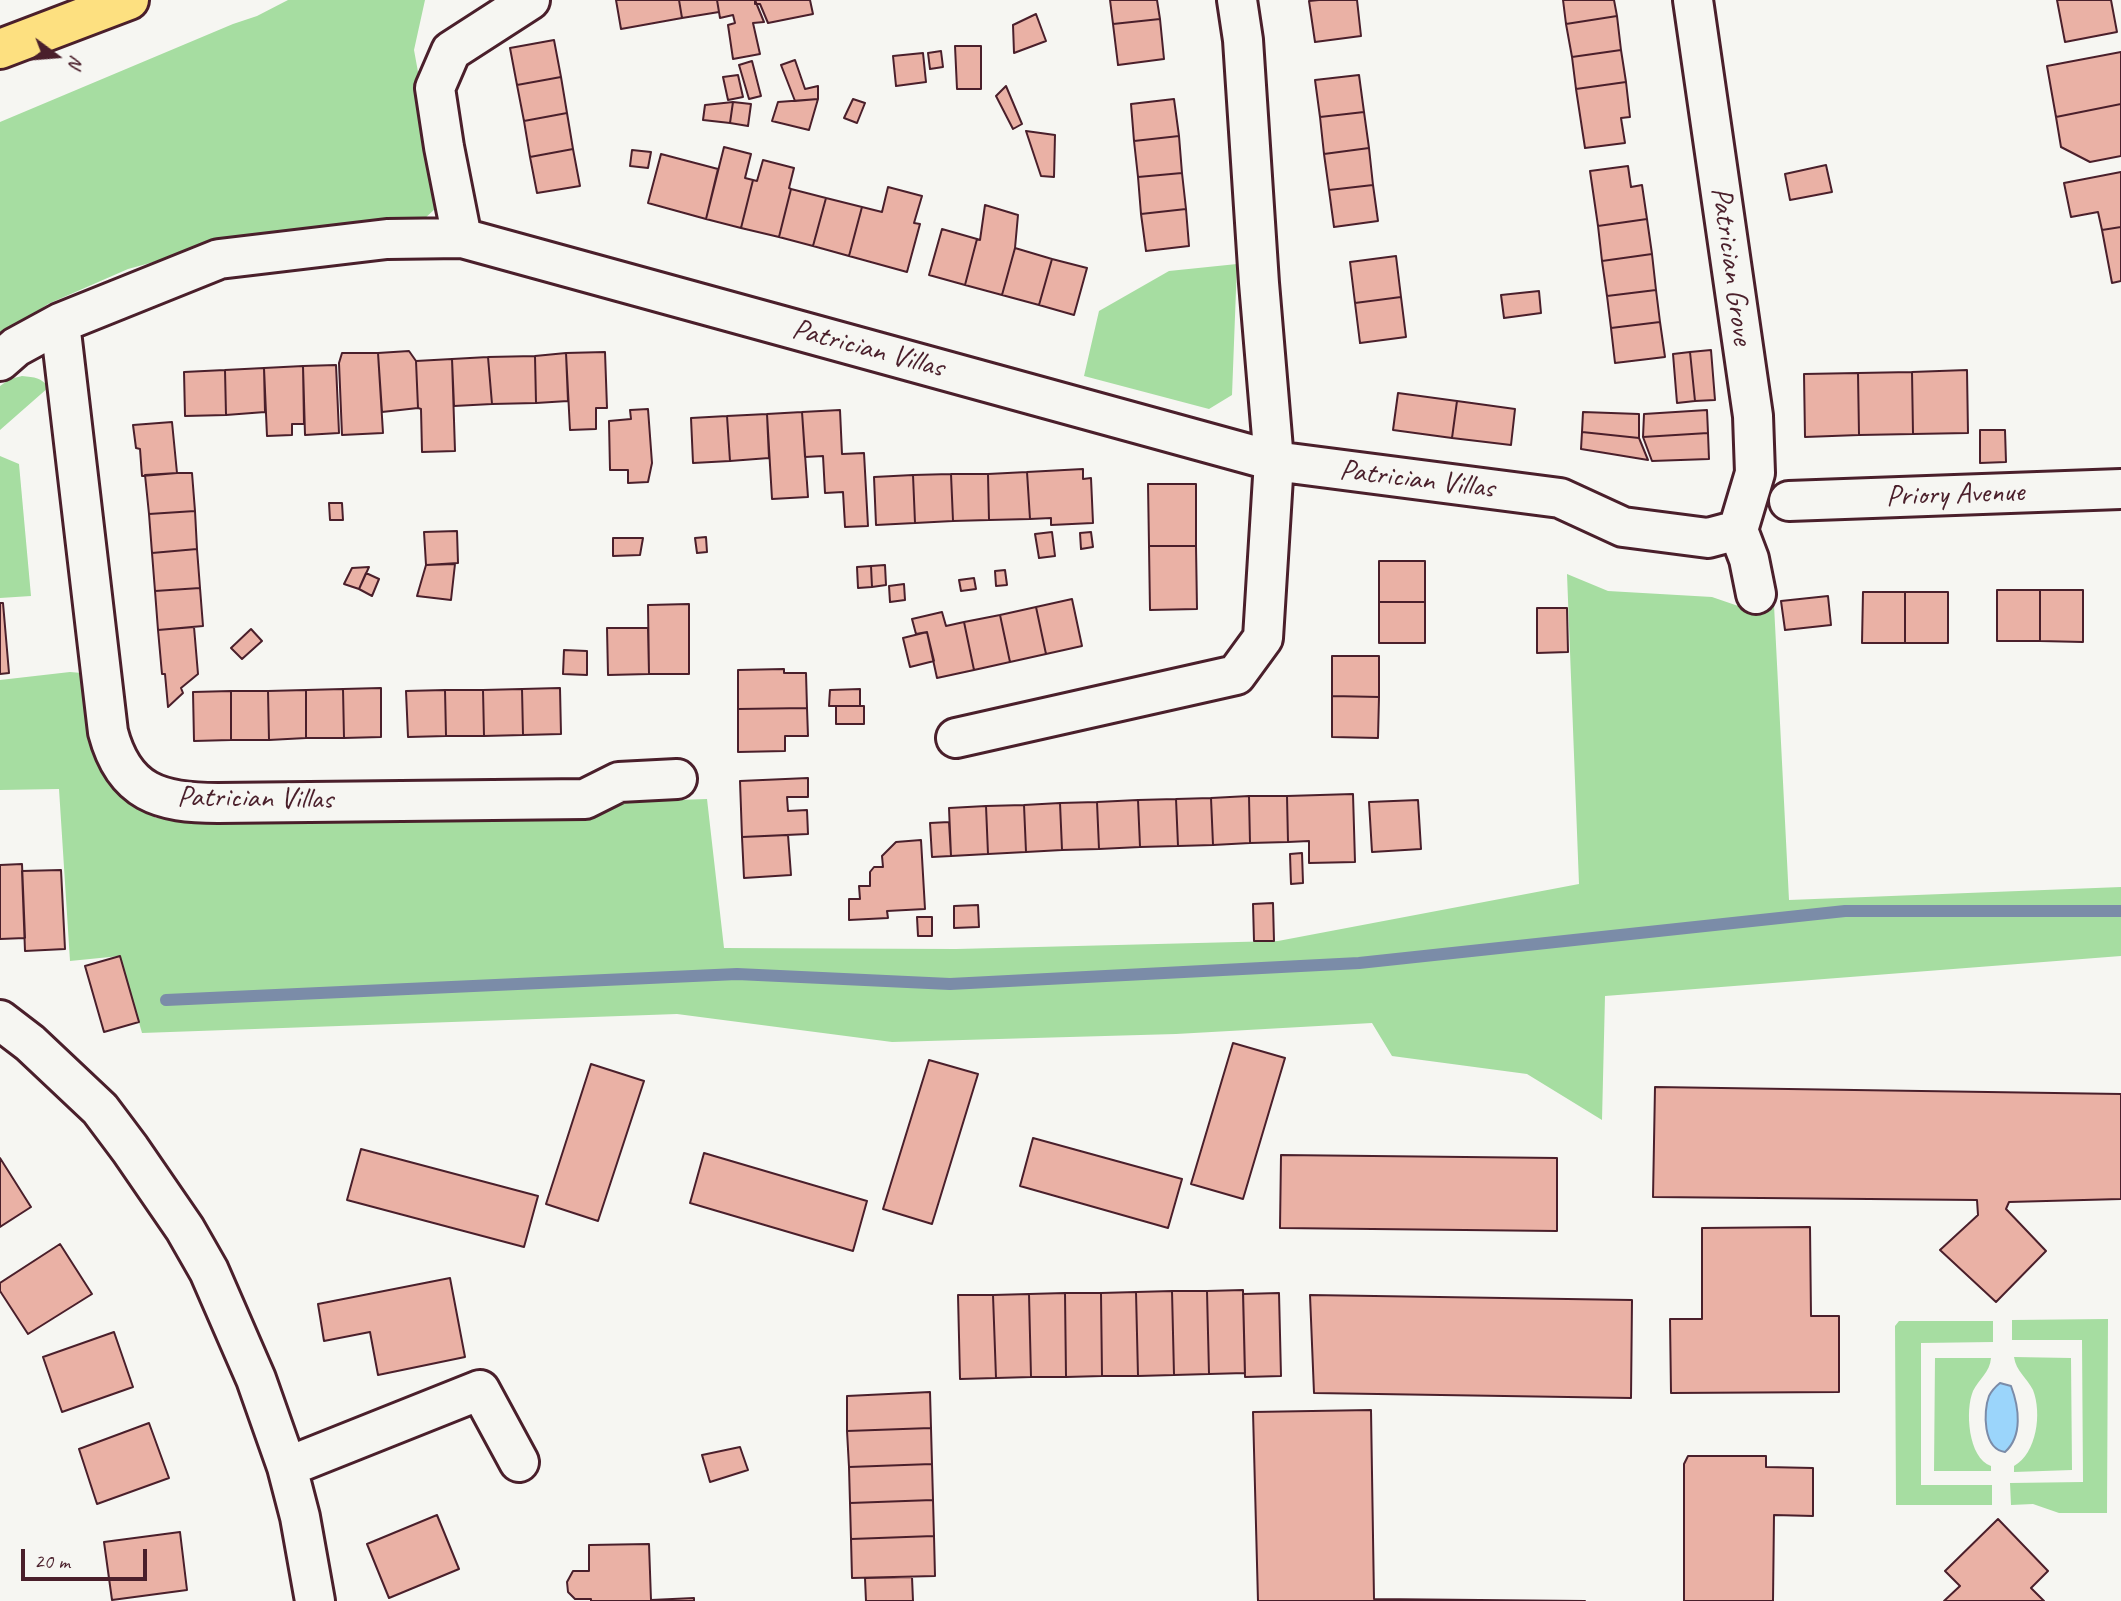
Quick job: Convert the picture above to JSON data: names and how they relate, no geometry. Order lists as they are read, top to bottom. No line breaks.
{"streets":{"street":["Patrician Grove","Patrician Villas","Priory Avenue"]},"crossings":[["Patrician Grove","Patrician Villas"]],"scale_bar":"20 m","north":"right"}
